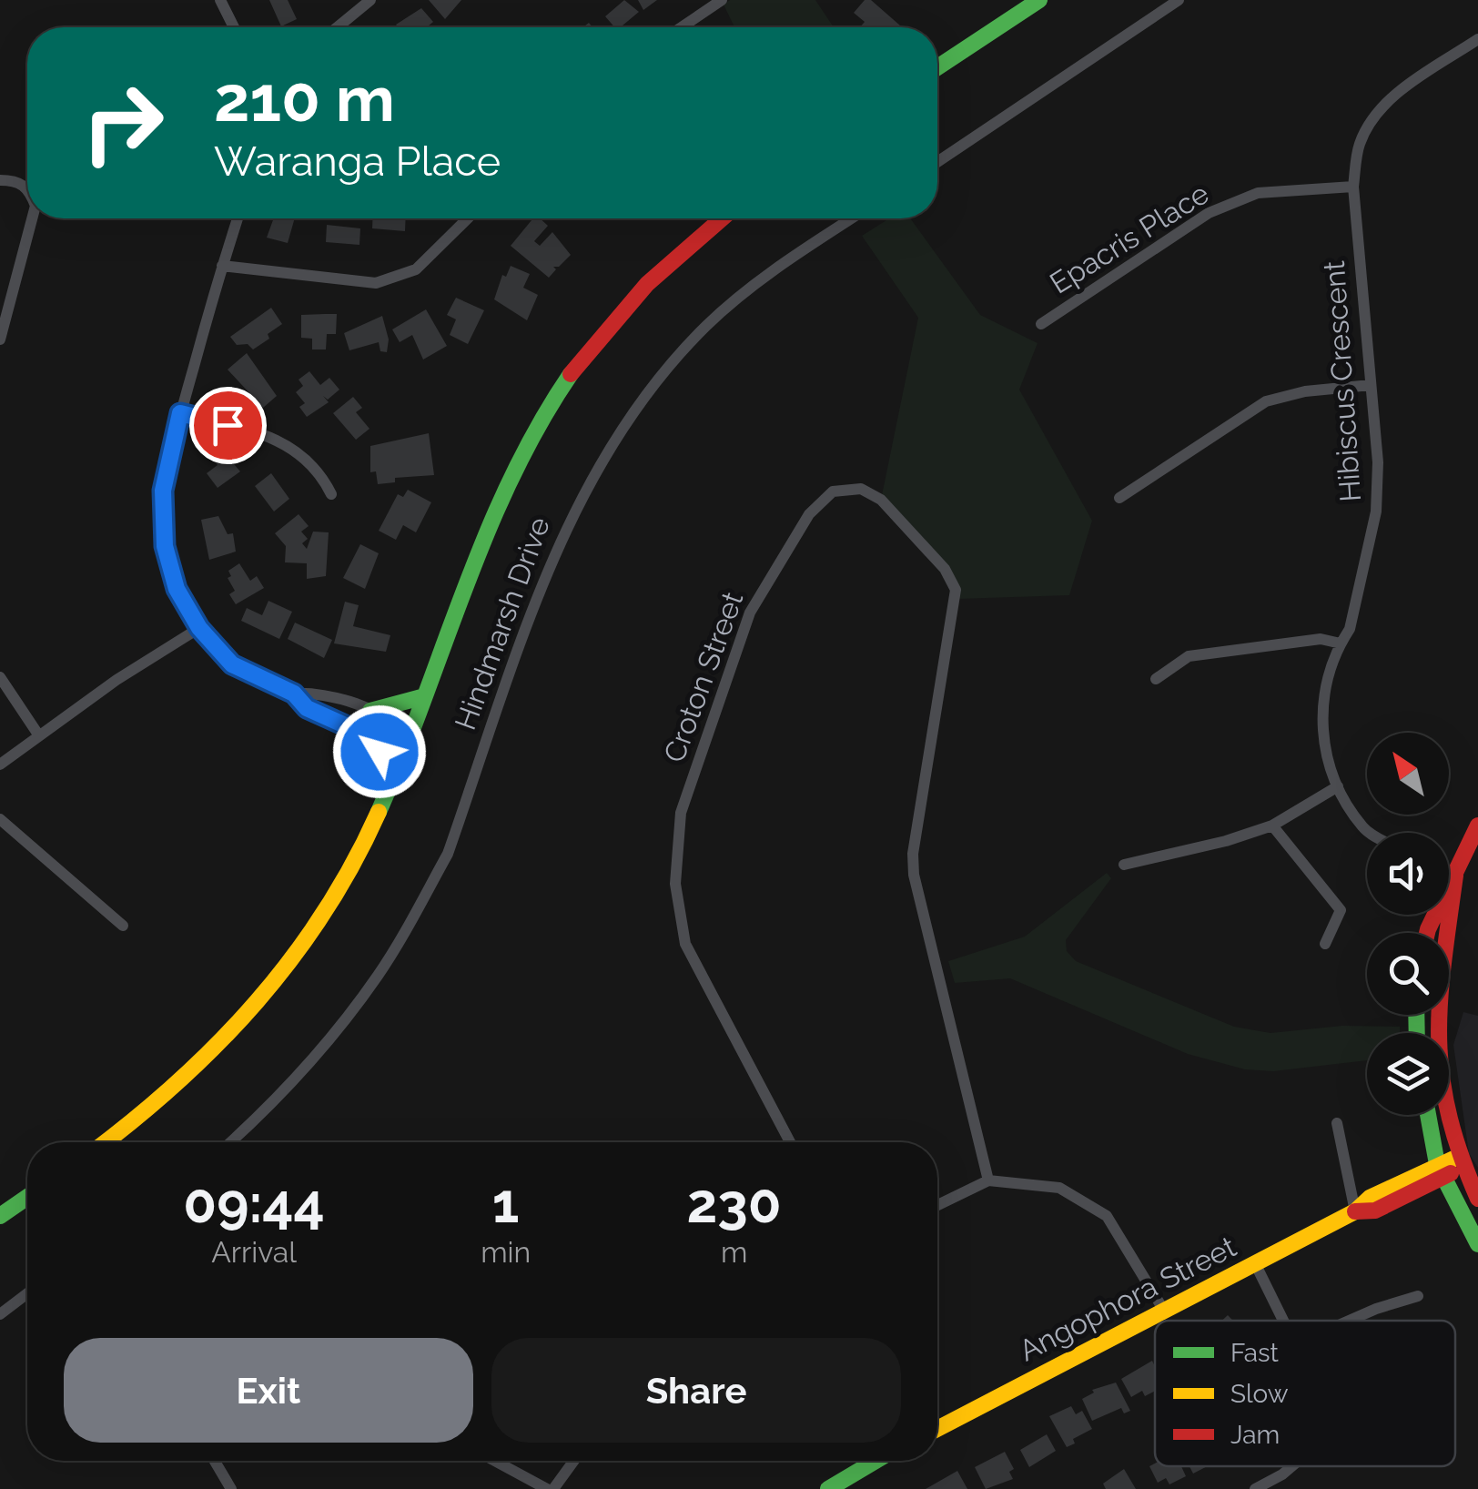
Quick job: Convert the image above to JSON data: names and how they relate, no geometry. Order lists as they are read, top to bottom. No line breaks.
{"streets":{"main road":["Hindmarsh Drive","Angophora Street"],"street":["Epacris Place","Hibiscus Crescent","Croton Street"]},"crossings":[["Epacris Place","Hibiscus Crescent"]],"legend":["Fast","Slow","Jam"],"north":"top left","page":{"turn":["210 m","Waranga Place"],"eta":["09:44","Arrival","1","min","230","m"],"buttons":["Exit","Share"]}}
